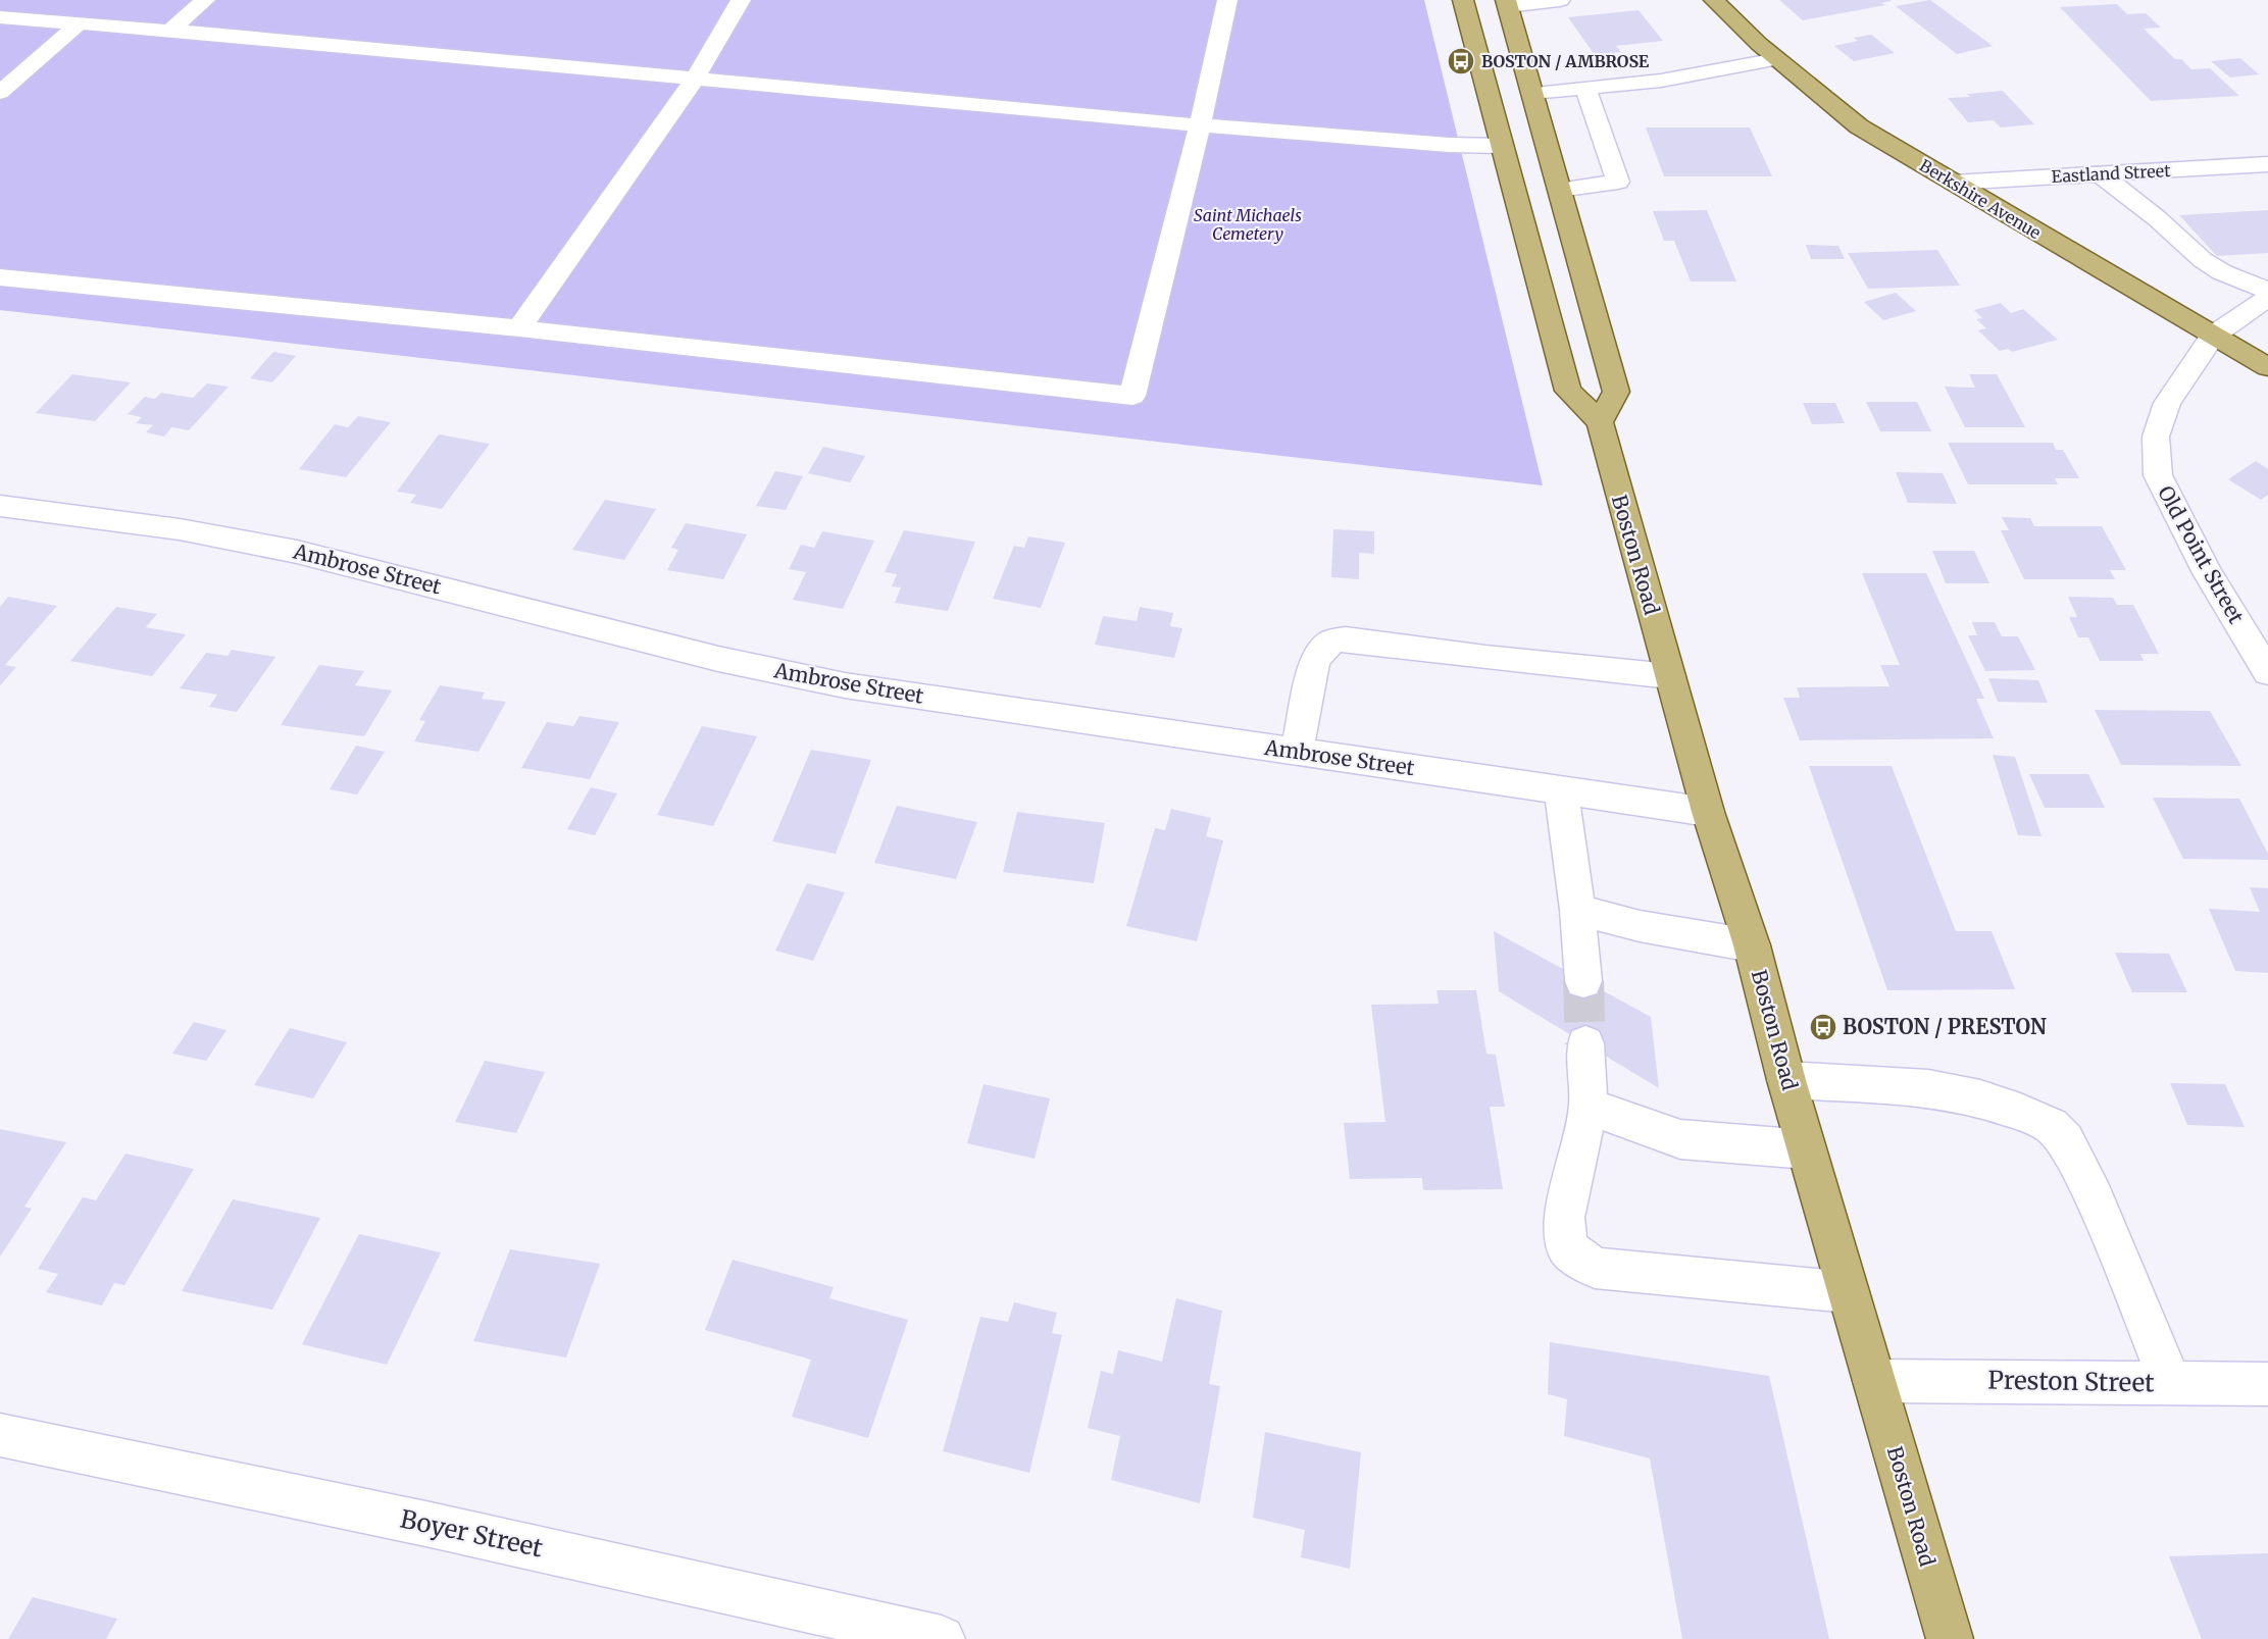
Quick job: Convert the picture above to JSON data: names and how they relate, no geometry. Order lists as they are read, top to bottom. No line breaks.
{"streets":{"main road":["Berkshire Avenue","Boston Road"],"street":["Eastland Street","Old Point Street","Ambrose Street","Preston Street","Boyer Street"]},"crossings":[["Eastland Street","Berkshire Avenue"],["Berkshire Avenue","Old Point Street"],["Boston Road","Ambrose Street"],["Boston Road","Preston Street"]],"parks":["Saint Michaels Cemetery"],"places":{"bus stop":["BOSTON / AMBROSE","BOSTON / PRESTON"]}}
